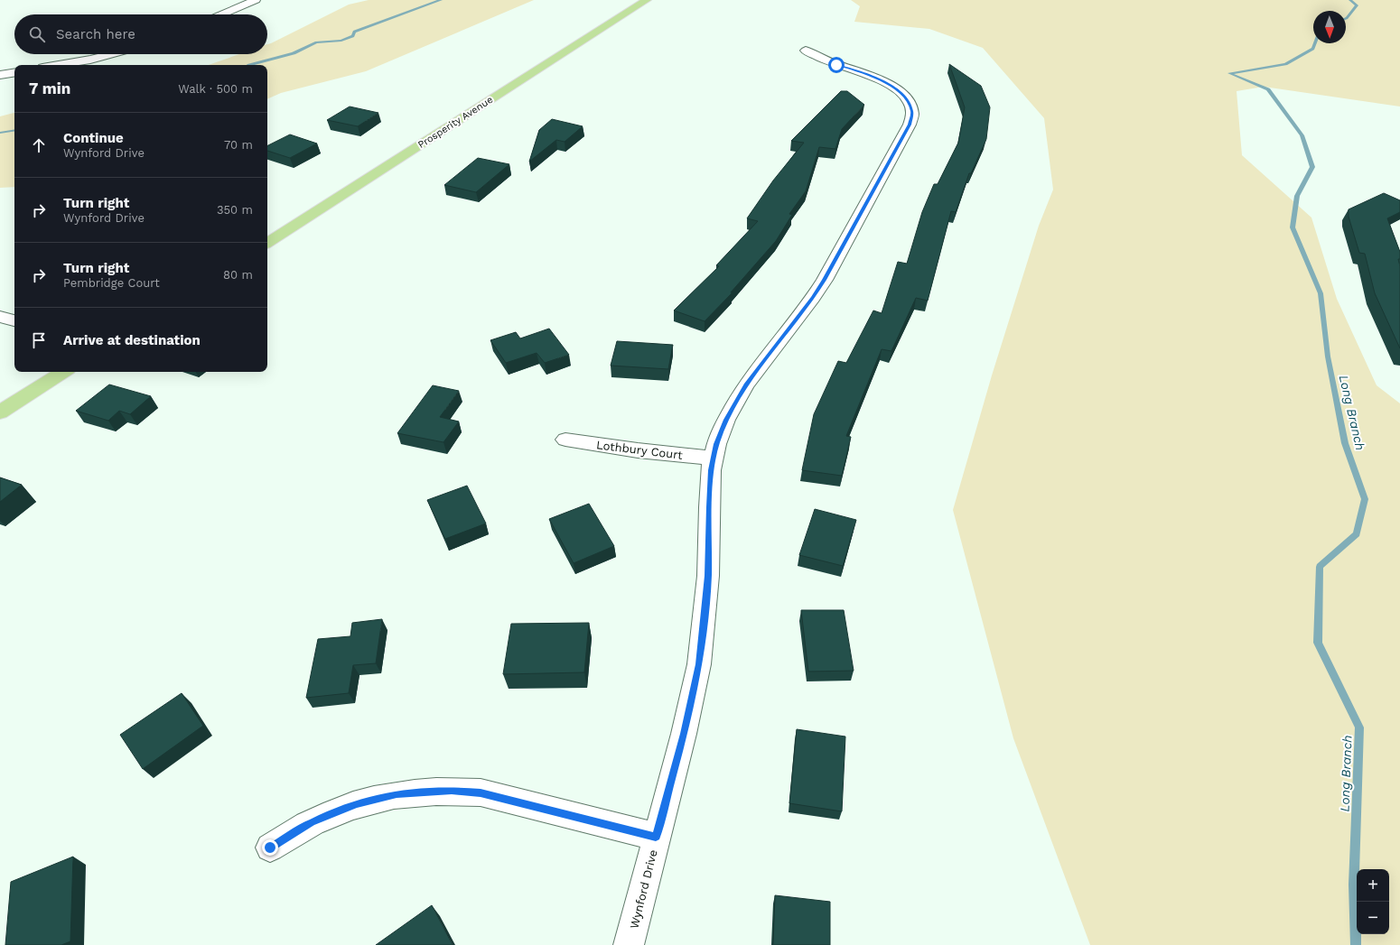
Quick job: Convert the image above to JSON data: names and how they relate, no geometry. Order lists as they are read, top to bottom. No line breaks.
{"streets":{"main road":["Prosperity Avenue"],"street":["Lothbury Court","Wynford Drive"]},"crossings":[["Lothbury Court","Wynford Drive"]],"water":["Long Branch"],"north":"bottom","page":{"search":"Search here","heading":["7 min","Walk · 500 m"],"list":[["Continue","Wynford Drive","70 m"],["Turn right","Wynford Drive","350 m"],["Turn right","Pembridge Court","80 m"],"Arrive at destination"],"map_buttons":["+","−"]}}
